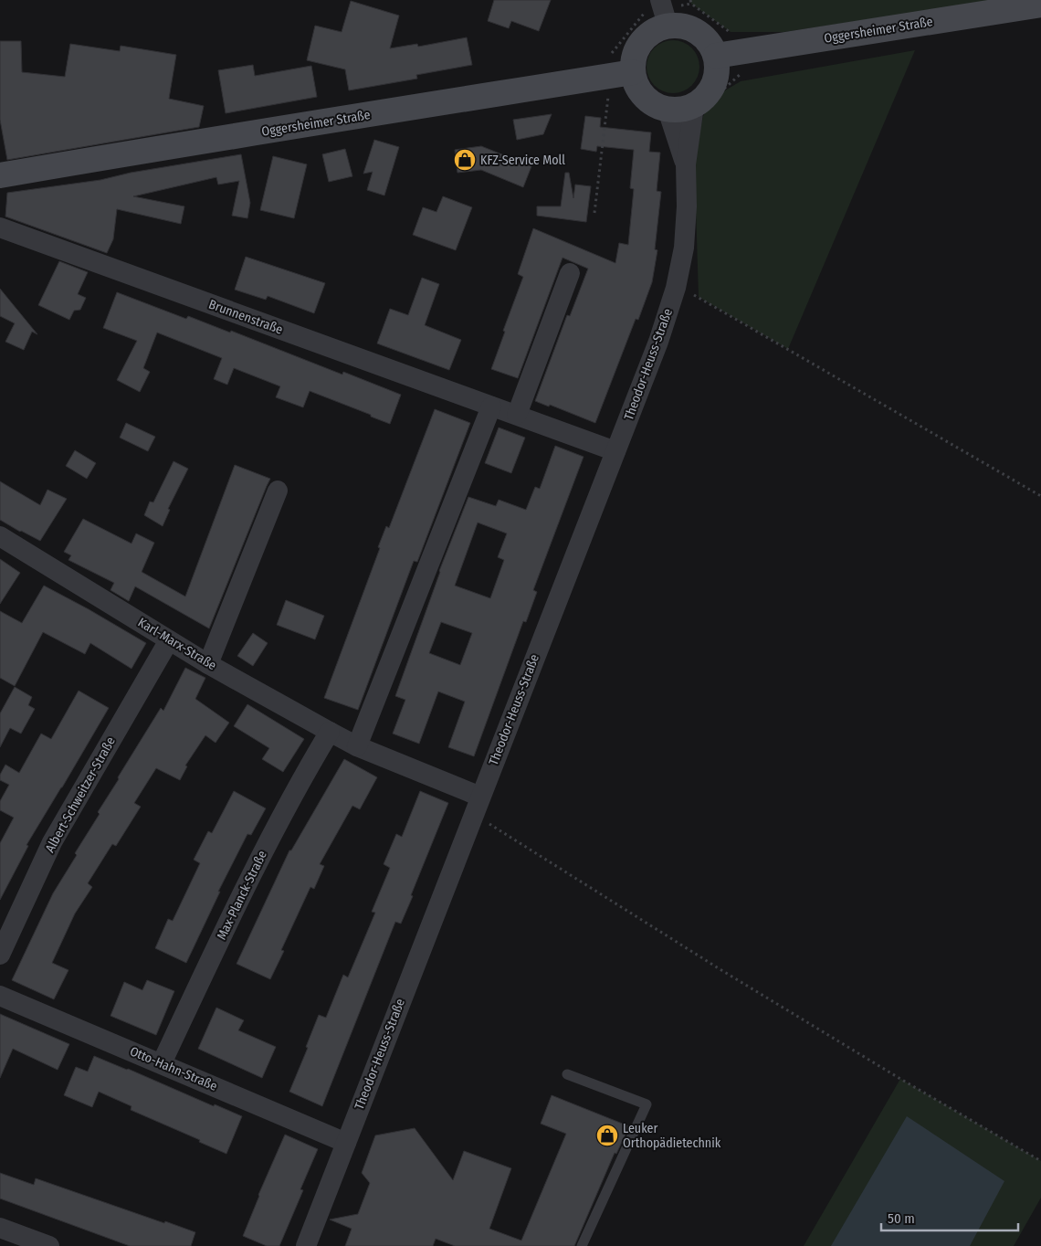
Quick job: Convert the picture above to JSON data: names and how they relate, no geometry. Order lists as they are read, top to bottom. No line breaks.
{"streets":{"street":["Oggersheimer Straße","Brunnenstraße","Theodor-Heuss-Straße","Karl-Marx-Straße","Albert-Schweitzer-Straße","Max-Planck-Straße","Otto-Hahn-Straße"]},"crossings":[["Oggersheimer Straße","Theodor-Heuss-Straße"],["Brunnenstraße","Theodor-Heuss-Straße"],["Theodor-Heuss-Straße","Karl-Marx-Straße"],["Theodor-Heuss-Straße","Otto-Hahn-Straße"],["Karl-Marx-Straße","Albert-Schweitzer-Straße"],["Karl-Marx-Straße","Max-Planck-Straße"],["Max-Planck-Straße","Otto-Hahn-Straße"]],"places":{"shop":["KFZ-Service Moll","Leuker Orthopädietechnik"]},"scale_bar":"50 m"}
